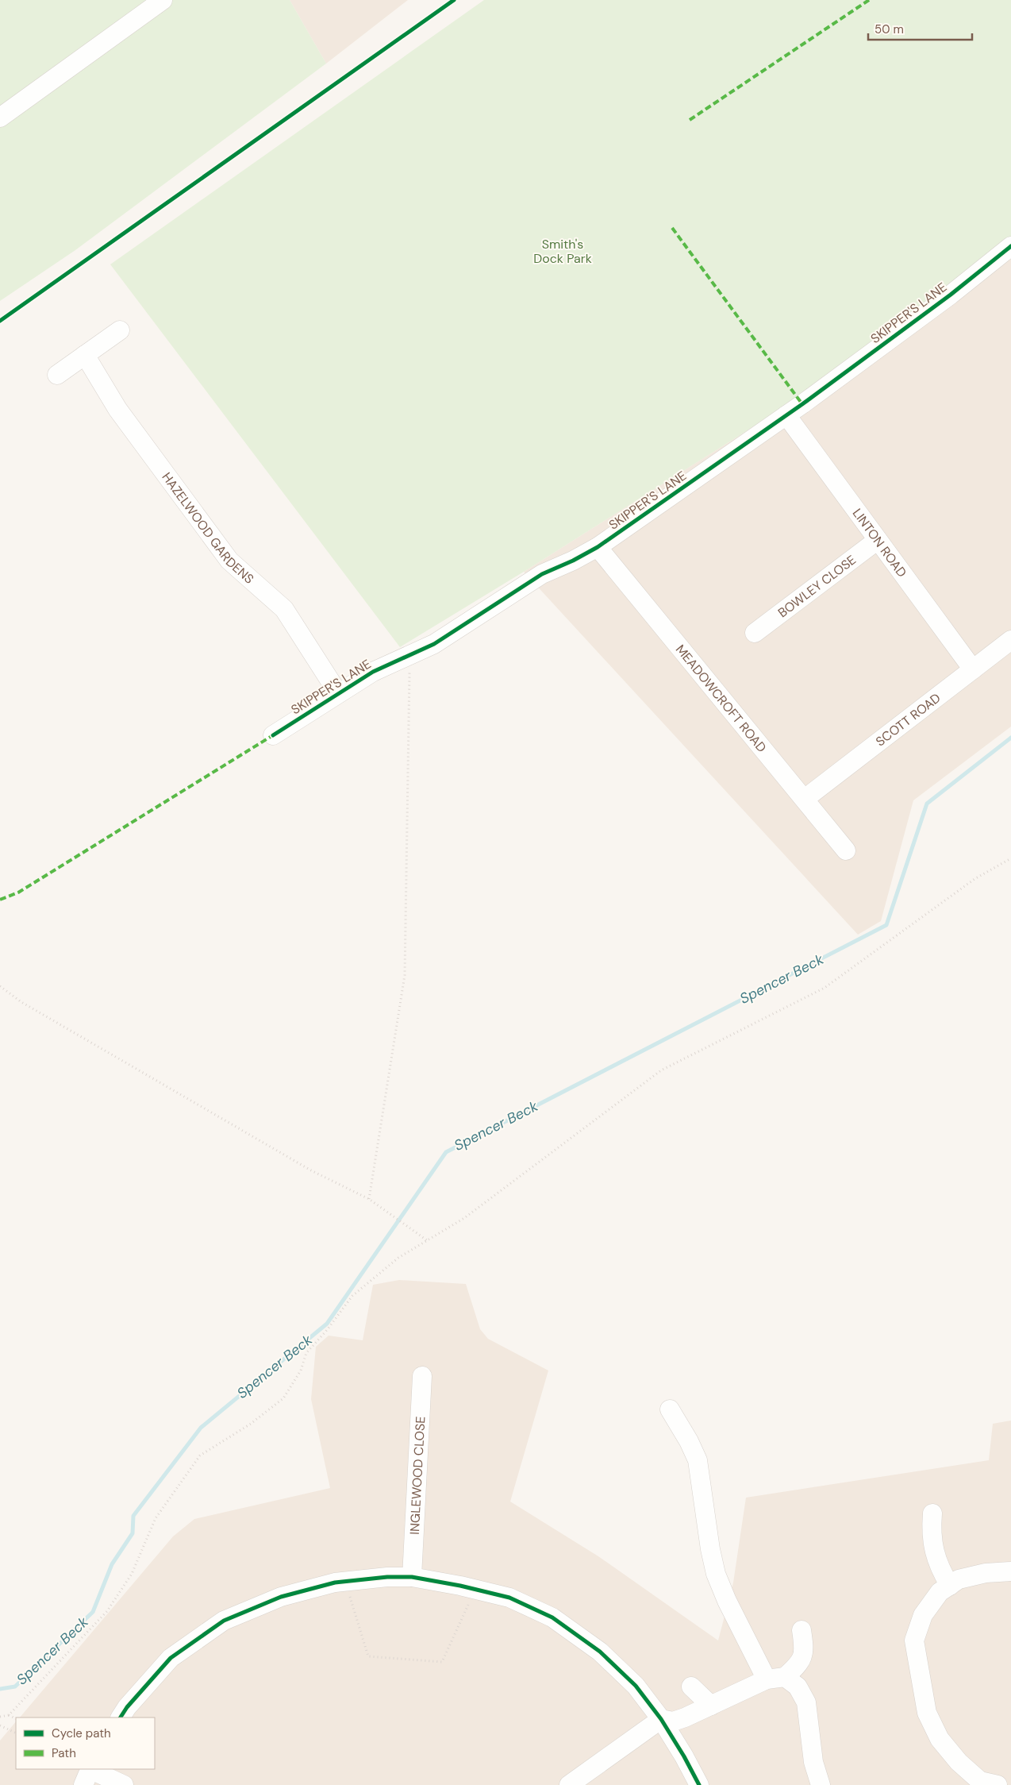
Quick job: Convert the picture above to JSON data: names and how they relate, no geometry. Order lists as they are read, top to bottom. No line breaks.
{"streets":{"street":["SKIPPER'S LANE","HAZELWOOD GARDENS","LINTON ROAD","BOWLEY CLOSE","MEADOWCROFT ROAD","SCOTT ROAD","INGLEWOOD CLOSE"]},"crossings":[["SKIPPER'S LANE","HAZELWOOD GARDENS"],["SKIPPER'S LANE","LINTON ROAD"],["SKIPPER'S LANE","MEADOWCROFT ROAD"],["LINTON ROAD","BOWLEY CLOSE"],["LINTON ROAD","SCOTT ROAD"],["MEADOWCROFT ROAD","SCOTT ROAD"]],"water":["Spencer Beck"],"parks":["Smith's Dock Park"],"legend":["Cycle path","Path"],"scale_bar":"50 m"}
